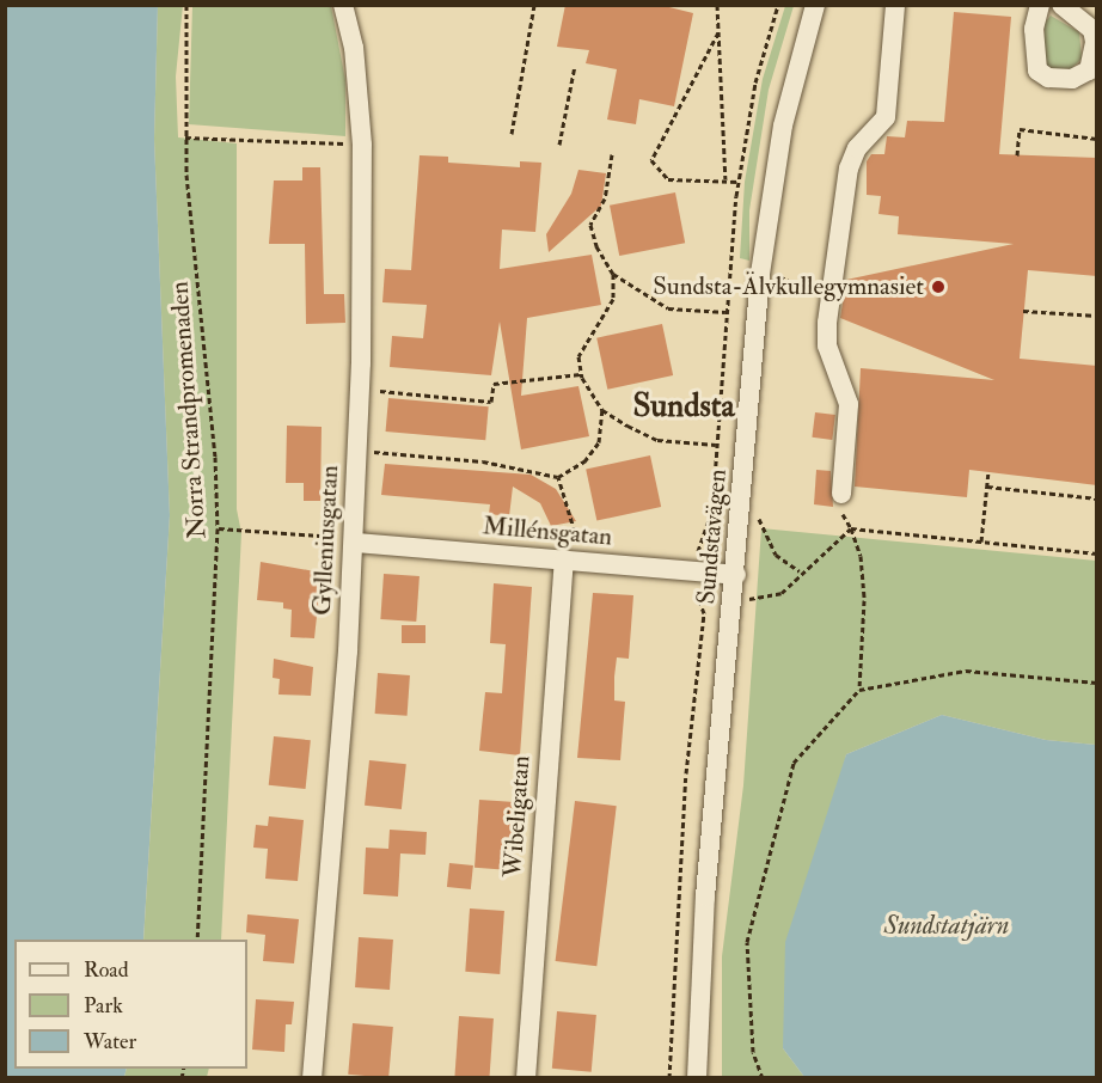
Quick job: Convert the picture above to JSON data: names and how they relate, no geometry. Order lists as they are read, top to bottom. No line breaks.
{"streets":{"street":["Millénsgatan","Sundstavägen","Gylleniusgatan","Wibeligatan"],"path":["Norra Strandpromenaden"]},"crossings":[["Millénsgatan","Sundstavägen"],["Millénsgatan","Gylleniusgatan"],["Millénsgatan","Wibeligatan"]],"districts":["Sundsta"],"water":["Sundstatjärn"],"places":["Sundsta-Älvkullegymnasiet"],"legend":["Road","Park","Water"]}
